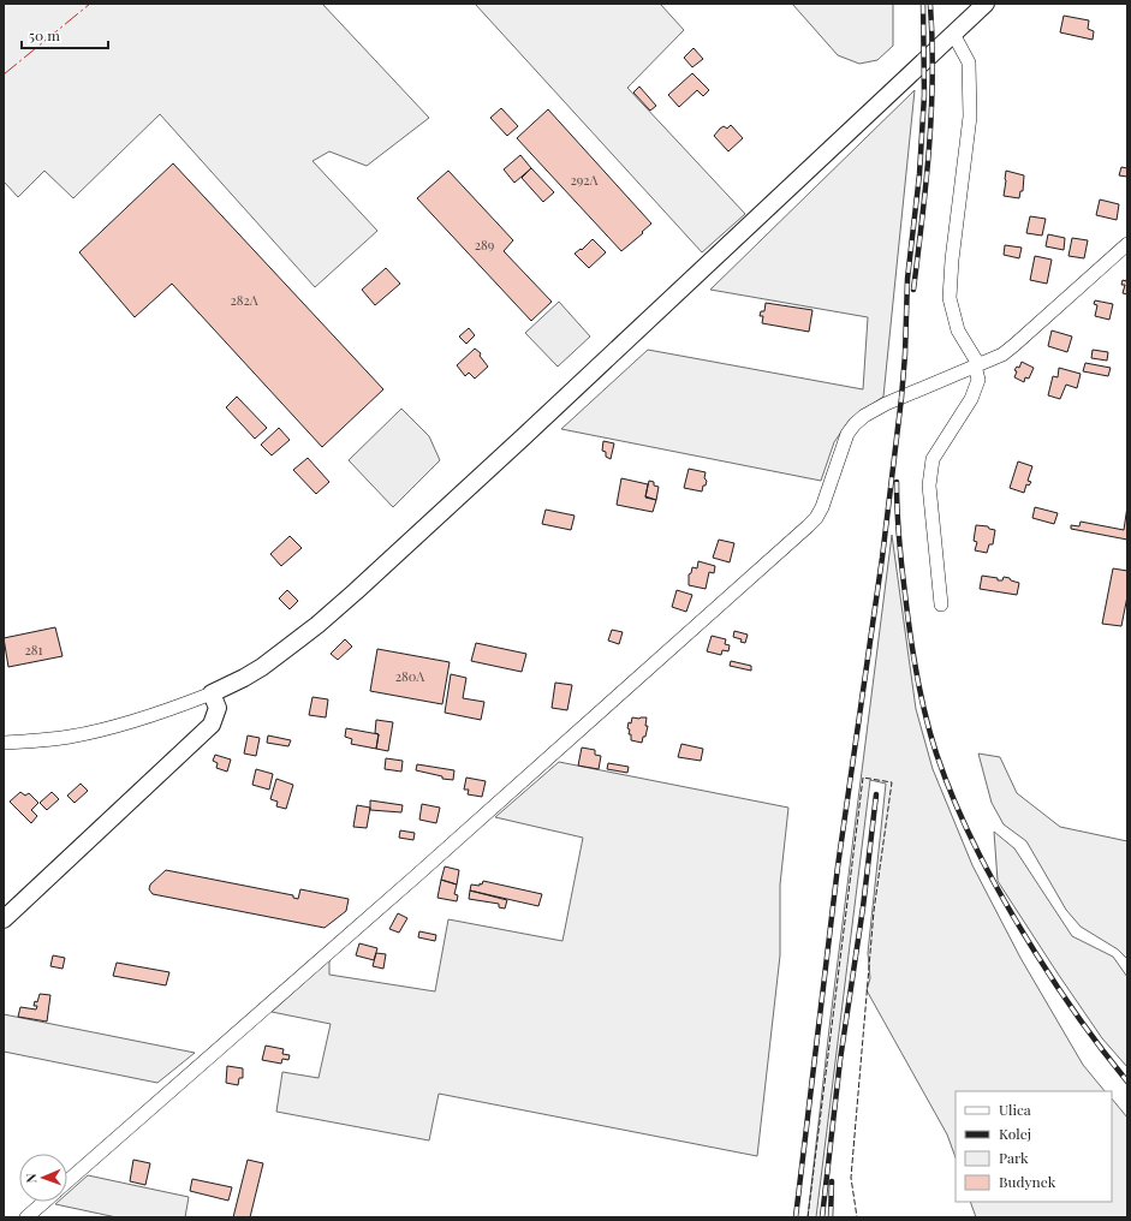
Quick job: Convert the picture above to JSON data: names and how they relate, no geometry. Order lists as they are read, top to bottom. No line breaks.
{"house_numbers":["292A","289","282A","281","280A"],"legend":["Ulica","Kolej","Park","Budynek"],"scale_bar":"50 m","north":"left"}
